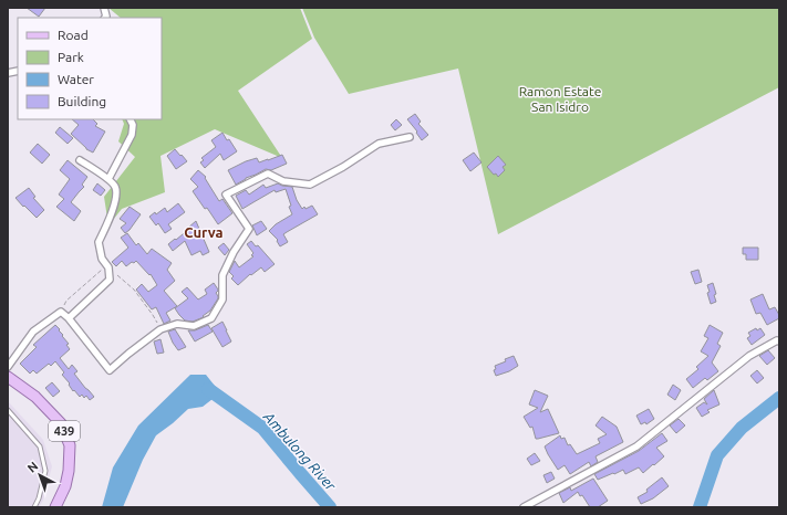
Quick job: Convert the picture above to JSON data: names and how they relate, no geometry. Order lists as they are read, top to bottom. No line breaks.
{"streets":{"main road":["439"]},"districts":["Curva"],"water":["Ambulong River"],"parks":["Ramon Estate San Isidro"],"legend":["Road","Park","Water","Building"],"north":"top left"}
